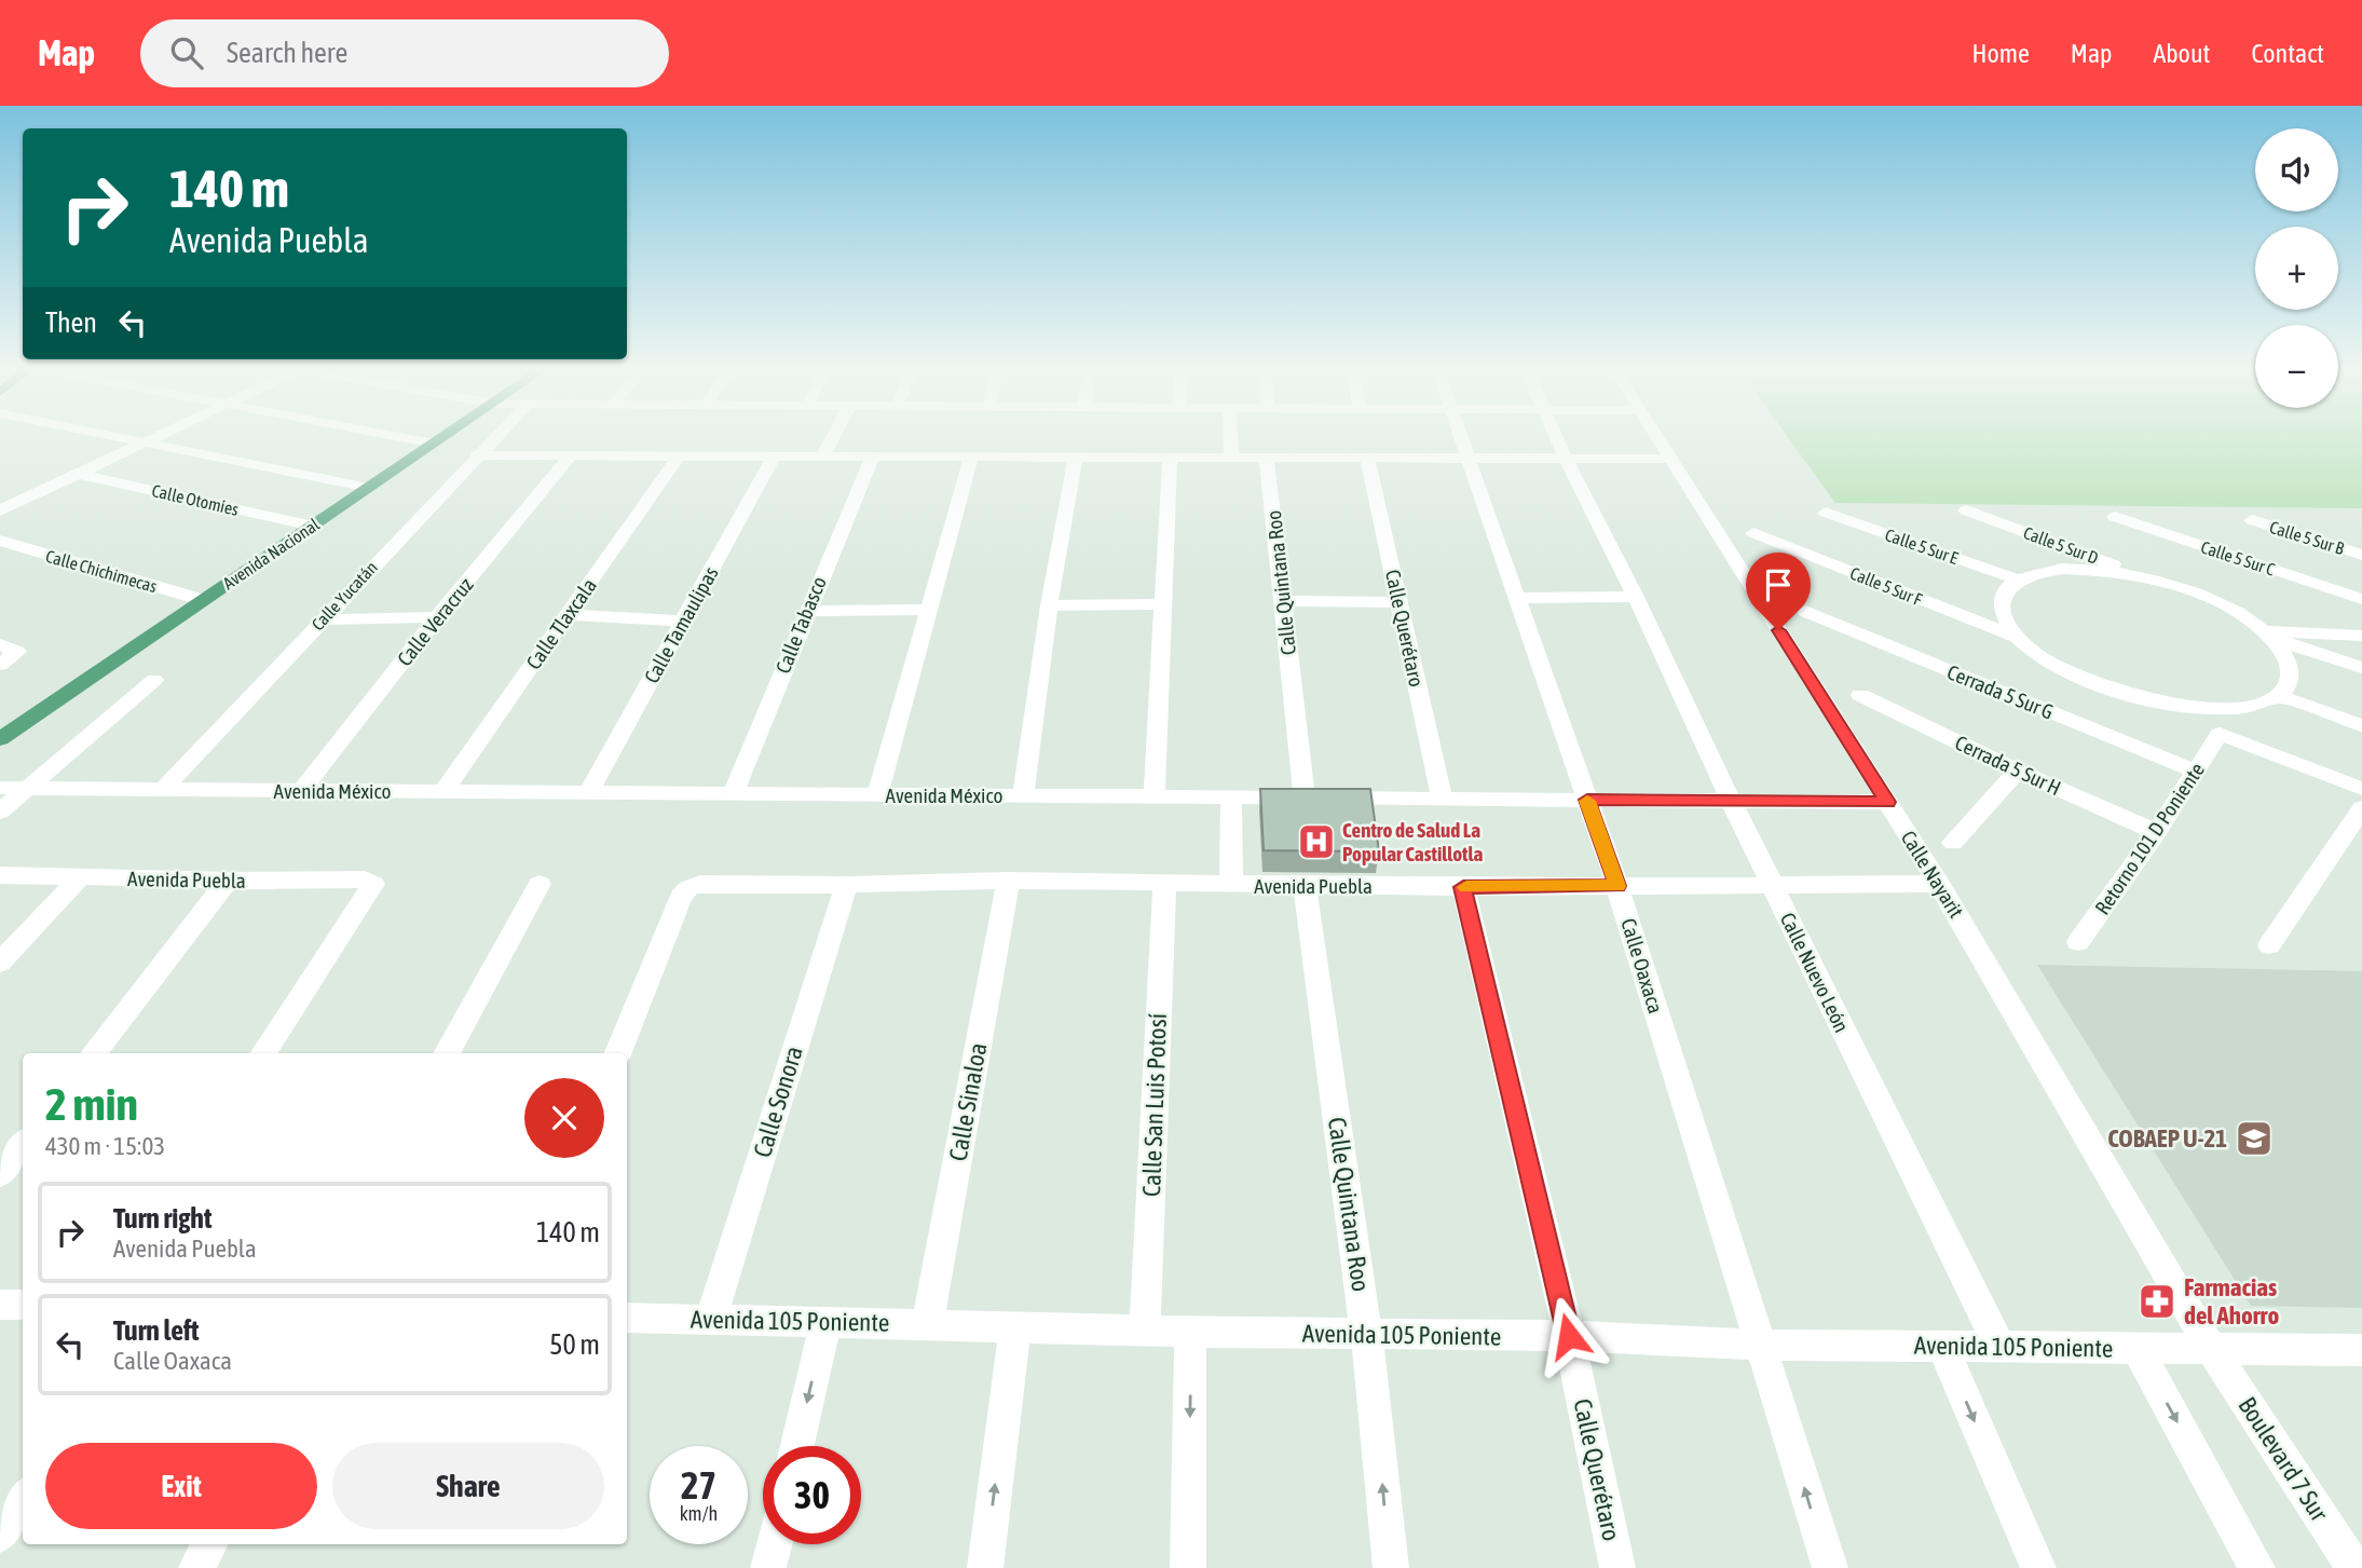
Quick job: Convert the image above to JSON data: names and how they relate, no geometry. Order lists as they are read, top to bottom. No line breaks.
{"streets":{"main road":["Avenida Nacional"],"street":["Calle Otomíes","Calle 5 Sur B","Calle 5 Sur D","Calle 5 Sur E","Calle 5 Sur C","Calle Chichimecas","Calle Quintana Roo","Calle 5 Sur F","Calle Yucatán","Calle Veracruz","Calle Tlaxcala","Calle Tamaulipas","Calle Tabasco","Calle Querétaro","Cerrada 5 Sur G","Cerrada 5 Sur H","Avenida México","Retorno 101 D Poniente","Calle Nayarit","Avenida Puebla","Calle Oaxaca","Calle Nuevo León","Calle Sonora","Calle Sinaloa","Calle San Luis Potosí","Avenida 105 Poniente","Boulevard 7 Sur"]},"crossings":[["Calle Otomíes","Avenida Nacional"],["Avenida Nacional","Calle Chichimecas"],["Calle Quintana Roo","Avenida México"],["Calle Quintana Roo","Avenida Puebla"],["Calle Quintana Roo","Avenida 105 Poniente"],["Calle Yucatán","Avenida México"],["Calle Veracruz","Avenida México"],["Calle Tlaxcala","Avenida México"],["Calle Tamaulipas","Avenida México"],["Calle Tabasco","Avenida México"],["Calle Querétaro","Avenida México"],["Calle Querétaro","Avenida Puebla"],["Calle Querétaro","Avenida 105 Poniente"],["Cerrada 5 Sur G","Retorno 101 D Poniente"],["Cerrada 5 Sur H","Retorno 101 D Poniente"],["Avenida México","Calle Nayarit"],["Avenida México","Calle Oaxaca"],["Avenida México","Calle Nuevo León"],["Calle Nayarit","Avenida Puebla"],["Calle Nayarit","Avenida 105 Poniente"],["Calle Nayarit","Boulevard 7 Sur"],["Avenida Puebla","Calle Oaxaca"],["Avenida Puebla","Calle Nuevo León"],["Avenida Puebla","Calle Sonora"],["Avenida Puebla","Calle Sinaloa"],["Avenida Puebla","Calle San Luis Potosí"],["Calle Oaxaca","Avenida 105 Poniente"],["Calle Nuevo León","Avenida 105 Poniente"],["Calle Sonora","Avenida 105 Poniente"],["Calle Sinaloa","Avenida 105 Poniente"],["Calle San Luis Potosí","Avenida 105 Poniente"],["Avenida 105 Poniente","Boulevard 7 Sur"]],"places":{"hospital":["Centro de Salud La Popular Castillotla"],"school or university":["COBAEP U-21"],"pharmacy":["Farmacias del Ahorro"]},"page":{"header":"Map","search":"Search here","nav":["Home","Map","About","Contact"],"map_buttons":["+","−"],"turn":["140 m","Avenida Puebla"],"then":"Then","heading":["2 min","430 m · 15:03"],"list":[{"name":"Turn right","note":"Avenida Puebla","value":"140 m"},{"name":"Turn left","note":"Calle Oaxaca","value":"50 m"}],"buttons":["Exit","Share"],"speed":"27 km/h","limit":"30"}}
